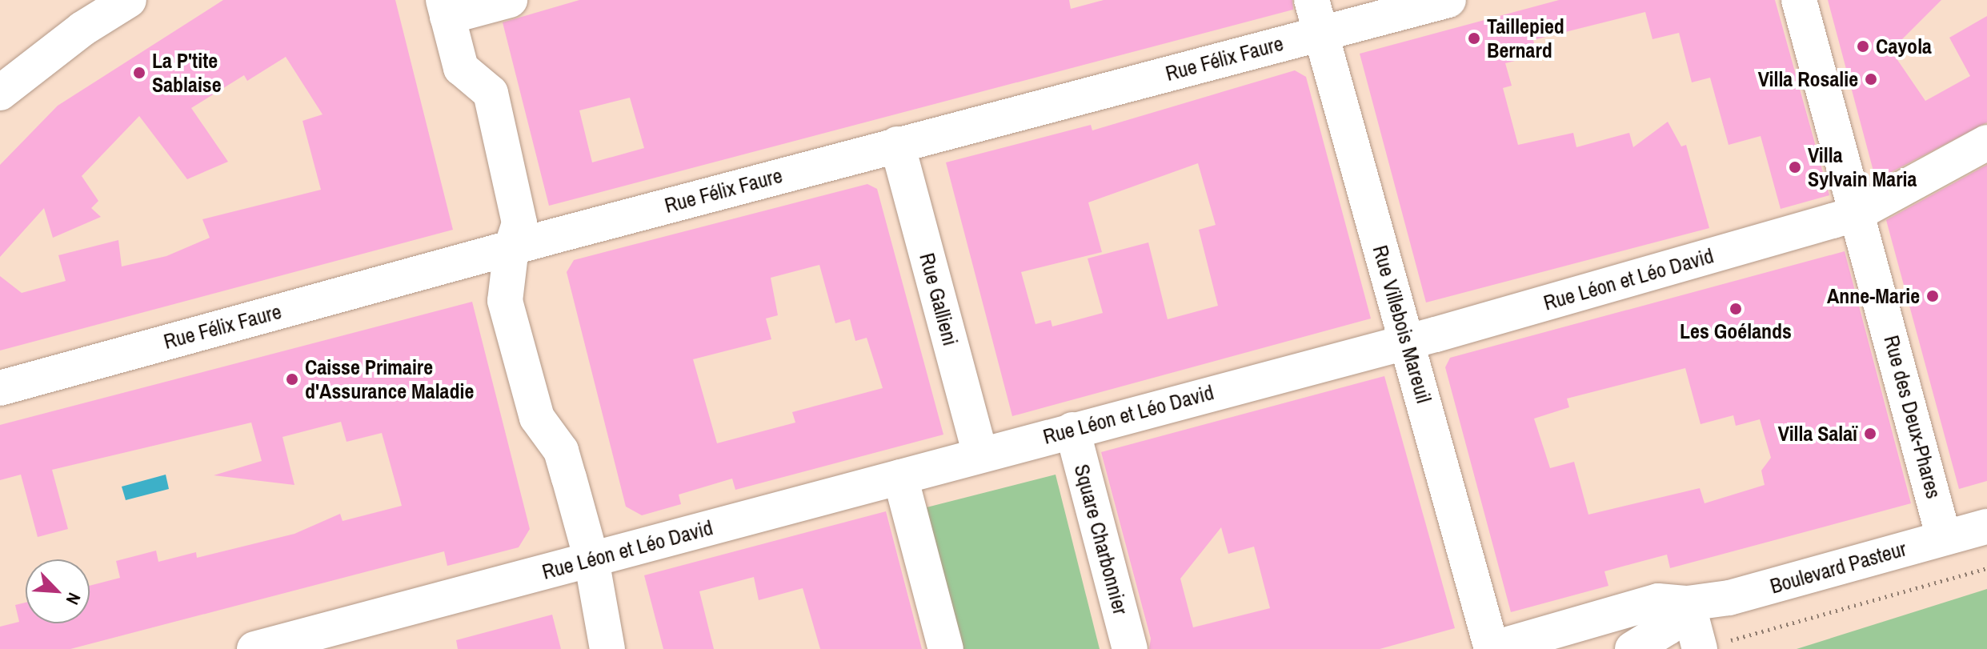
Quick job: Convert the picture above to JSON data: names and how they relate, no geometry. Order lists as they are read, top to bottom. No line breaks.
{"streets":{"street":["Rue Félix Faure","Rue Léon et Léo David","Rue Gallieni","Rue Villebois Mareuil","Rue des Deux-Phares","Square Charbonnier","Boulevard Pasteur"]},"crossings":[["Rue Félix Faure","Rue Gallieni"],["Rue Félix Faure","Rue Villebois Mareuil"],["Rue Léon et Léo David","Rue Gallieni"],["Rue Léon et Léo David","Rue Villebois Mareuil"],["Rue Léon et Léo David","Rue des Deux-Phares"],["Rue Léon et Léo David","Square Charbonnier"],["Rue Villebois Mareuil","Boulevard Pasteur"],["Rue des Deux-Phares","Boulevard Pasteur"]],"places":["Taillepied Bernard","Cayola","La P'tite Sablaise","Villa Rosalie","Villa Sylvain Maria","Anne-Marie","Les Goélands","Caisse Primaire d'Assurance Maladie","Villa Salaï"],"north":"bottom right"}
